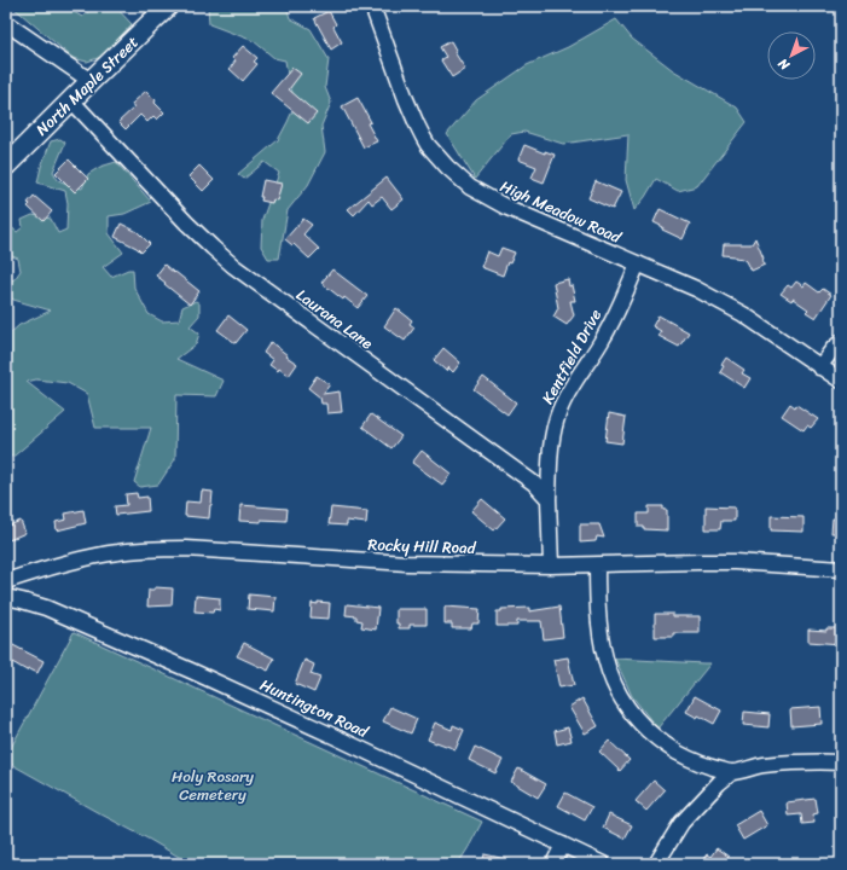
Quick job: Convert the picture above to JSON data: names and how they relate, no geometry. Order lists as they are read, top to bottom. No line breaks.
{"streets":{"main road":["North Maple Street"],"street":["High Meadow Road","Laurana Lane","Kentfield Drive","Rocky Hill Road","Huntington Road"]},"crossings":[["North Maple Street","Laurana Lane"],["High Meadow Road","Kentfield Drive"],["Laurana Lane","Kentfield Drive"]],"parks":["Holy Rosary Cemetery"],"north":"bottom left"}
